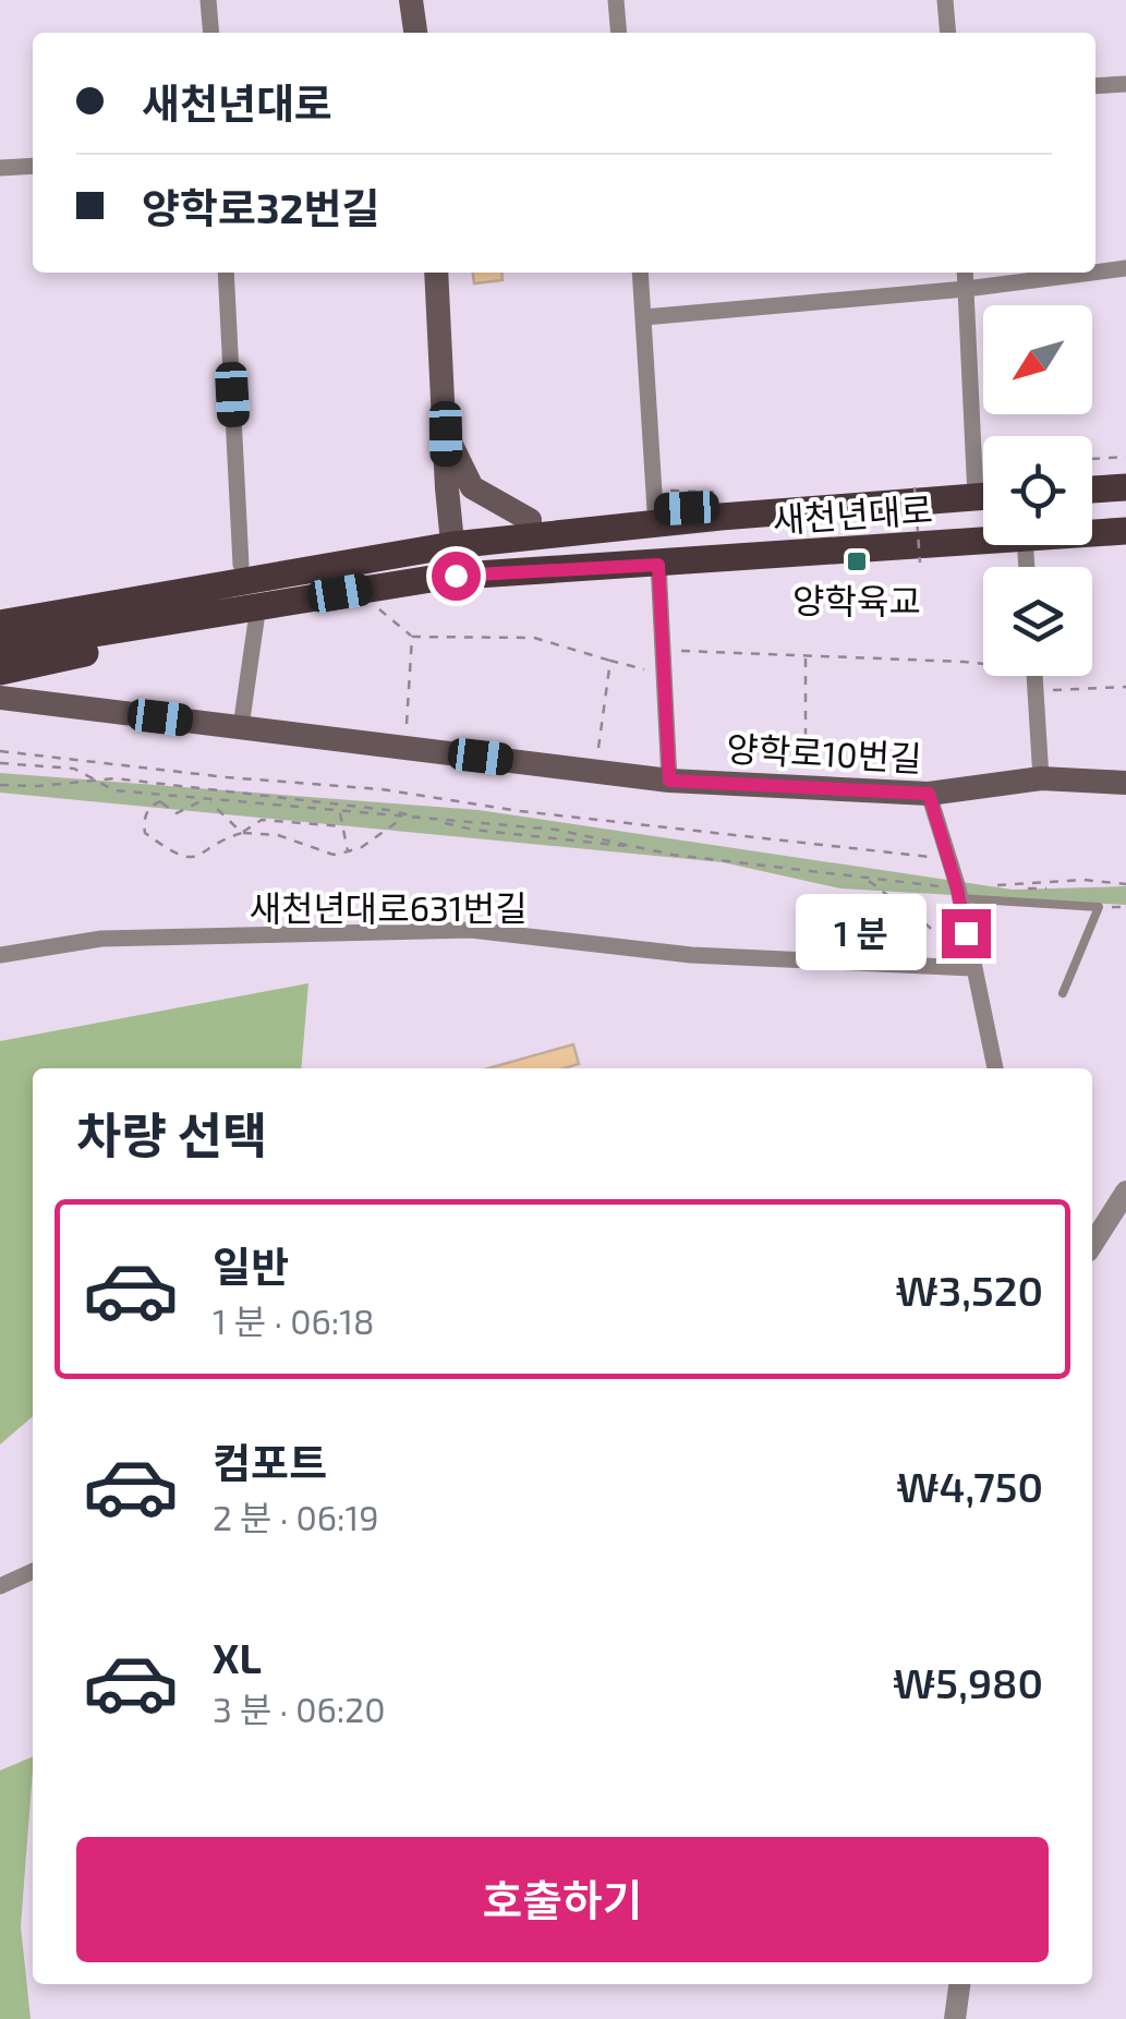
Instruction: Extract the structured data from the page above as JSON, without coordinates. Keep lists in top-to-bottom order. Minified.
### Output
{"streets":{"main road":["새천년대로","양학로10번길"],"street":["새천년대로631번길"]},"places":{"transit":["양학육교"]},"north":"bottom left","page":{"banner":["새천년대로","양학로32번길"],"bubble":"1 분","heading":"차량 선택","list":[{"name":"일반","note":"1 분 · 06:18","value":"₩3,520"},{"name":"컴포트","note":"2 분 · 06:19","value":"₩4,750"},{"name":"XL","note":"3 분 · 06:20","value":"₩5,980"}],"buttons":"호출하기"}}
